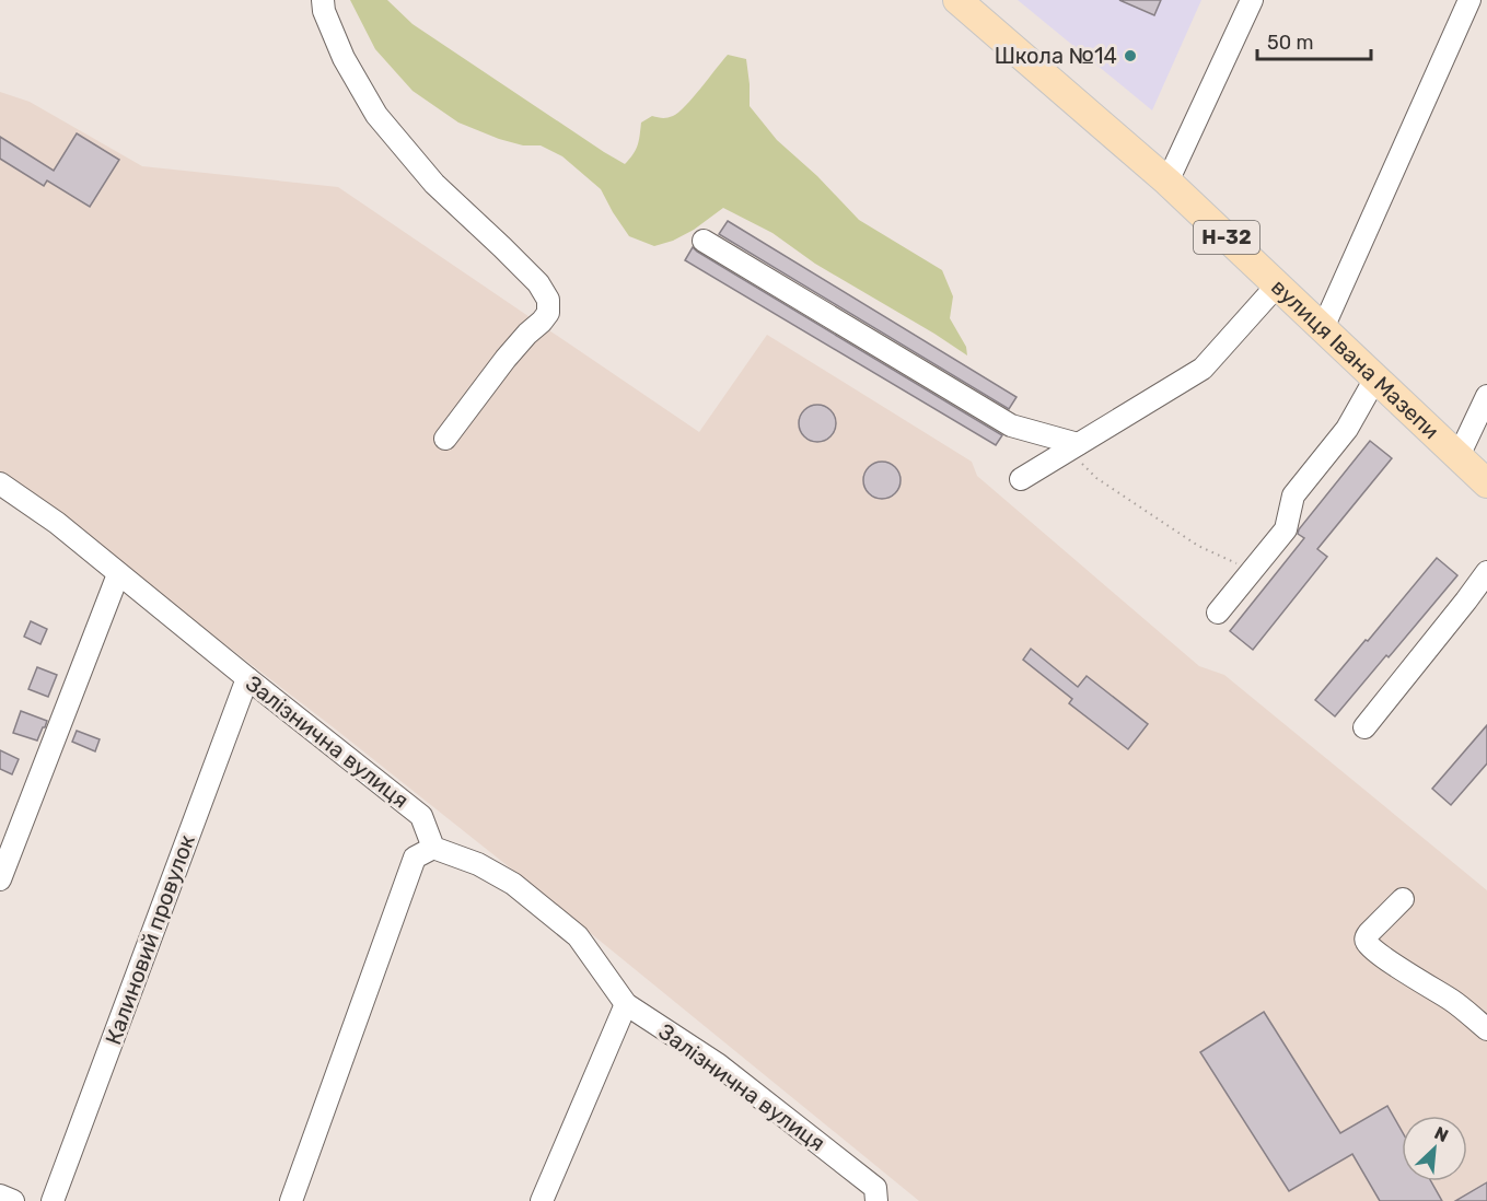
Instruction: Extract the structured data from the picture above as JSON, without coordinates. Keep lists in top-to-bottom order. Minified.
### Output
{"streets":{"main road":["Н-32","вулиця Івана Мазепи"],"street":["Залізнична вулиця","Калиновий провулок"]},"crossings":[["Залізнична вулиця","Калиновий провулок"]],"places":["Школа №14"],"scale_bar":"50 m","north":"top right"}
